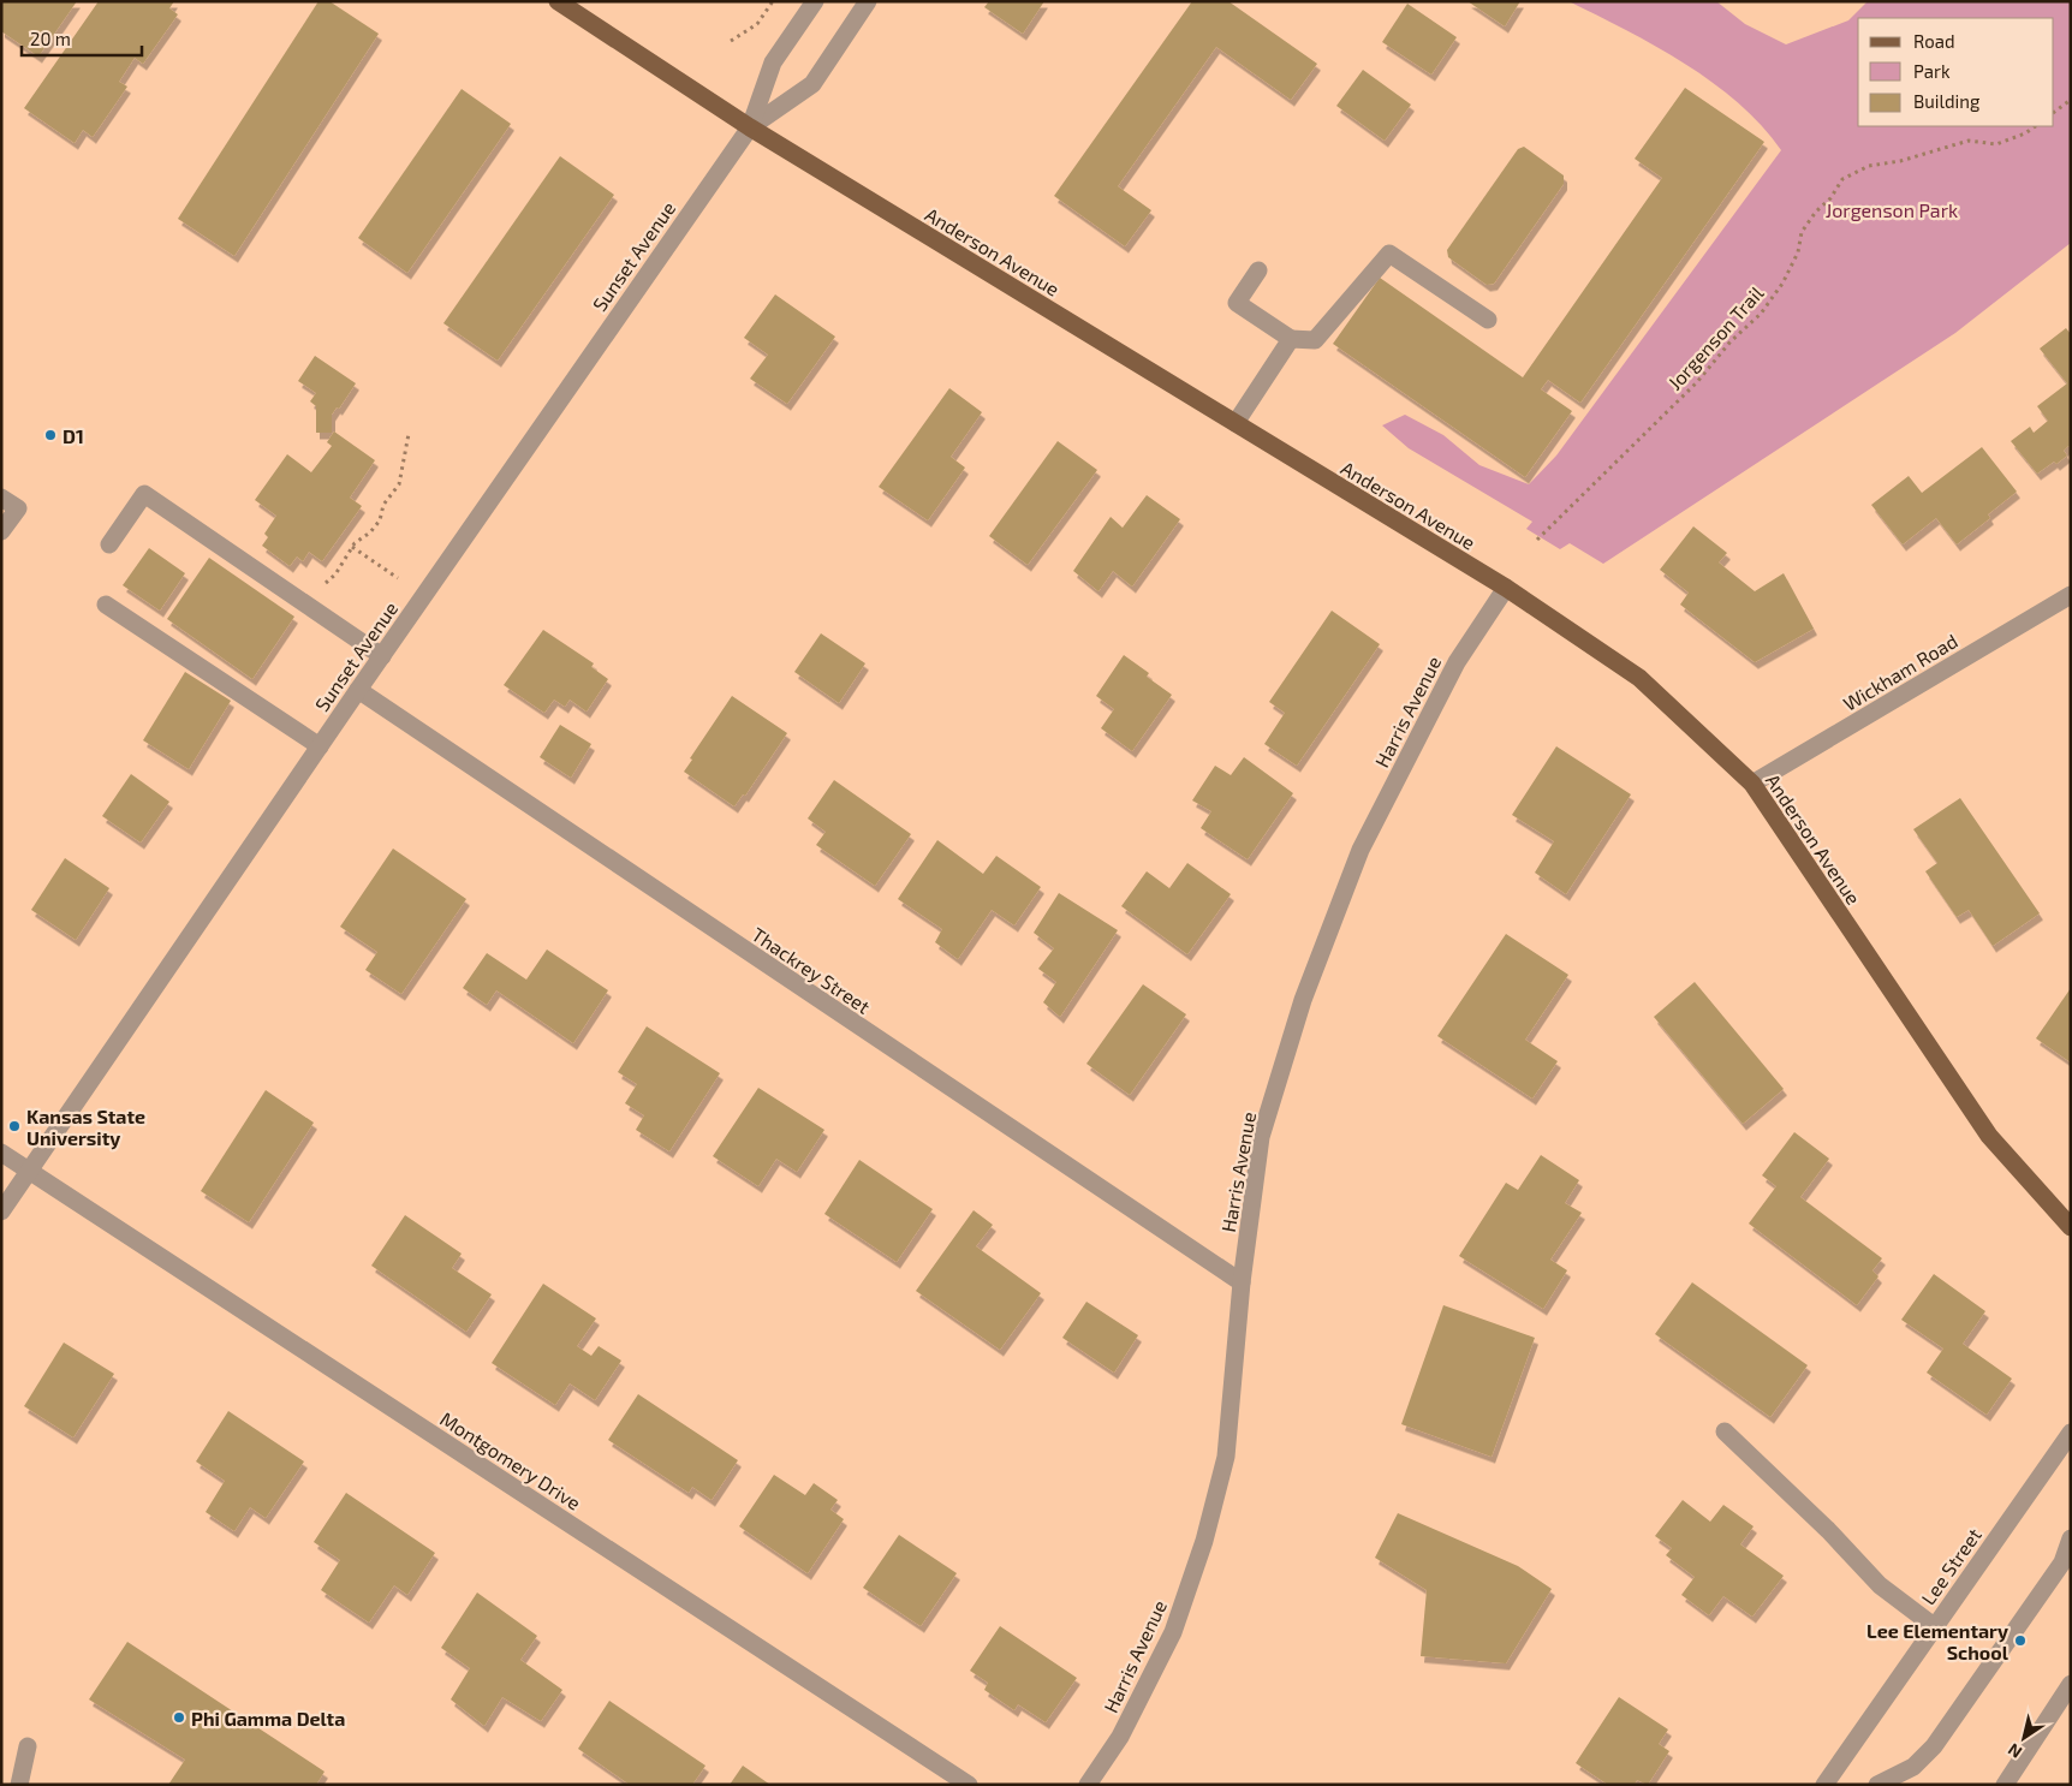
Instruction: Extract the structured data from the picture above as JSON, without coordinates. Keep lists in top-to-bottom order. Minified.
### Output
{"streets":{"main road":["Anderson Avenue"],"street":["Sunset Avenue","Wickham Road","Harris Avenue","Thackrey Street","Montgomery Drive","Lee Street"],"path":["Jorgenson Trail"]},"crossings":[["Anderson Avenue","Sunset Avenue"],["Anderson Avenue","Wickham Road"],["Anderson Avenue","Harris Avenue"],["Sunset Avenue","Thackrey Street"],["Sunset Avenue","Montgomery Drive"],["Harris Avenue","Thackrey Street"]],"parks":["Jorgenson Park"],"places":["D1","Kansas State University","Lee Elementary School","Phi Gamma Delta"],"legend":["Road","Park","Building"],"scale_bar":"20 m","north":"bottom left"}
